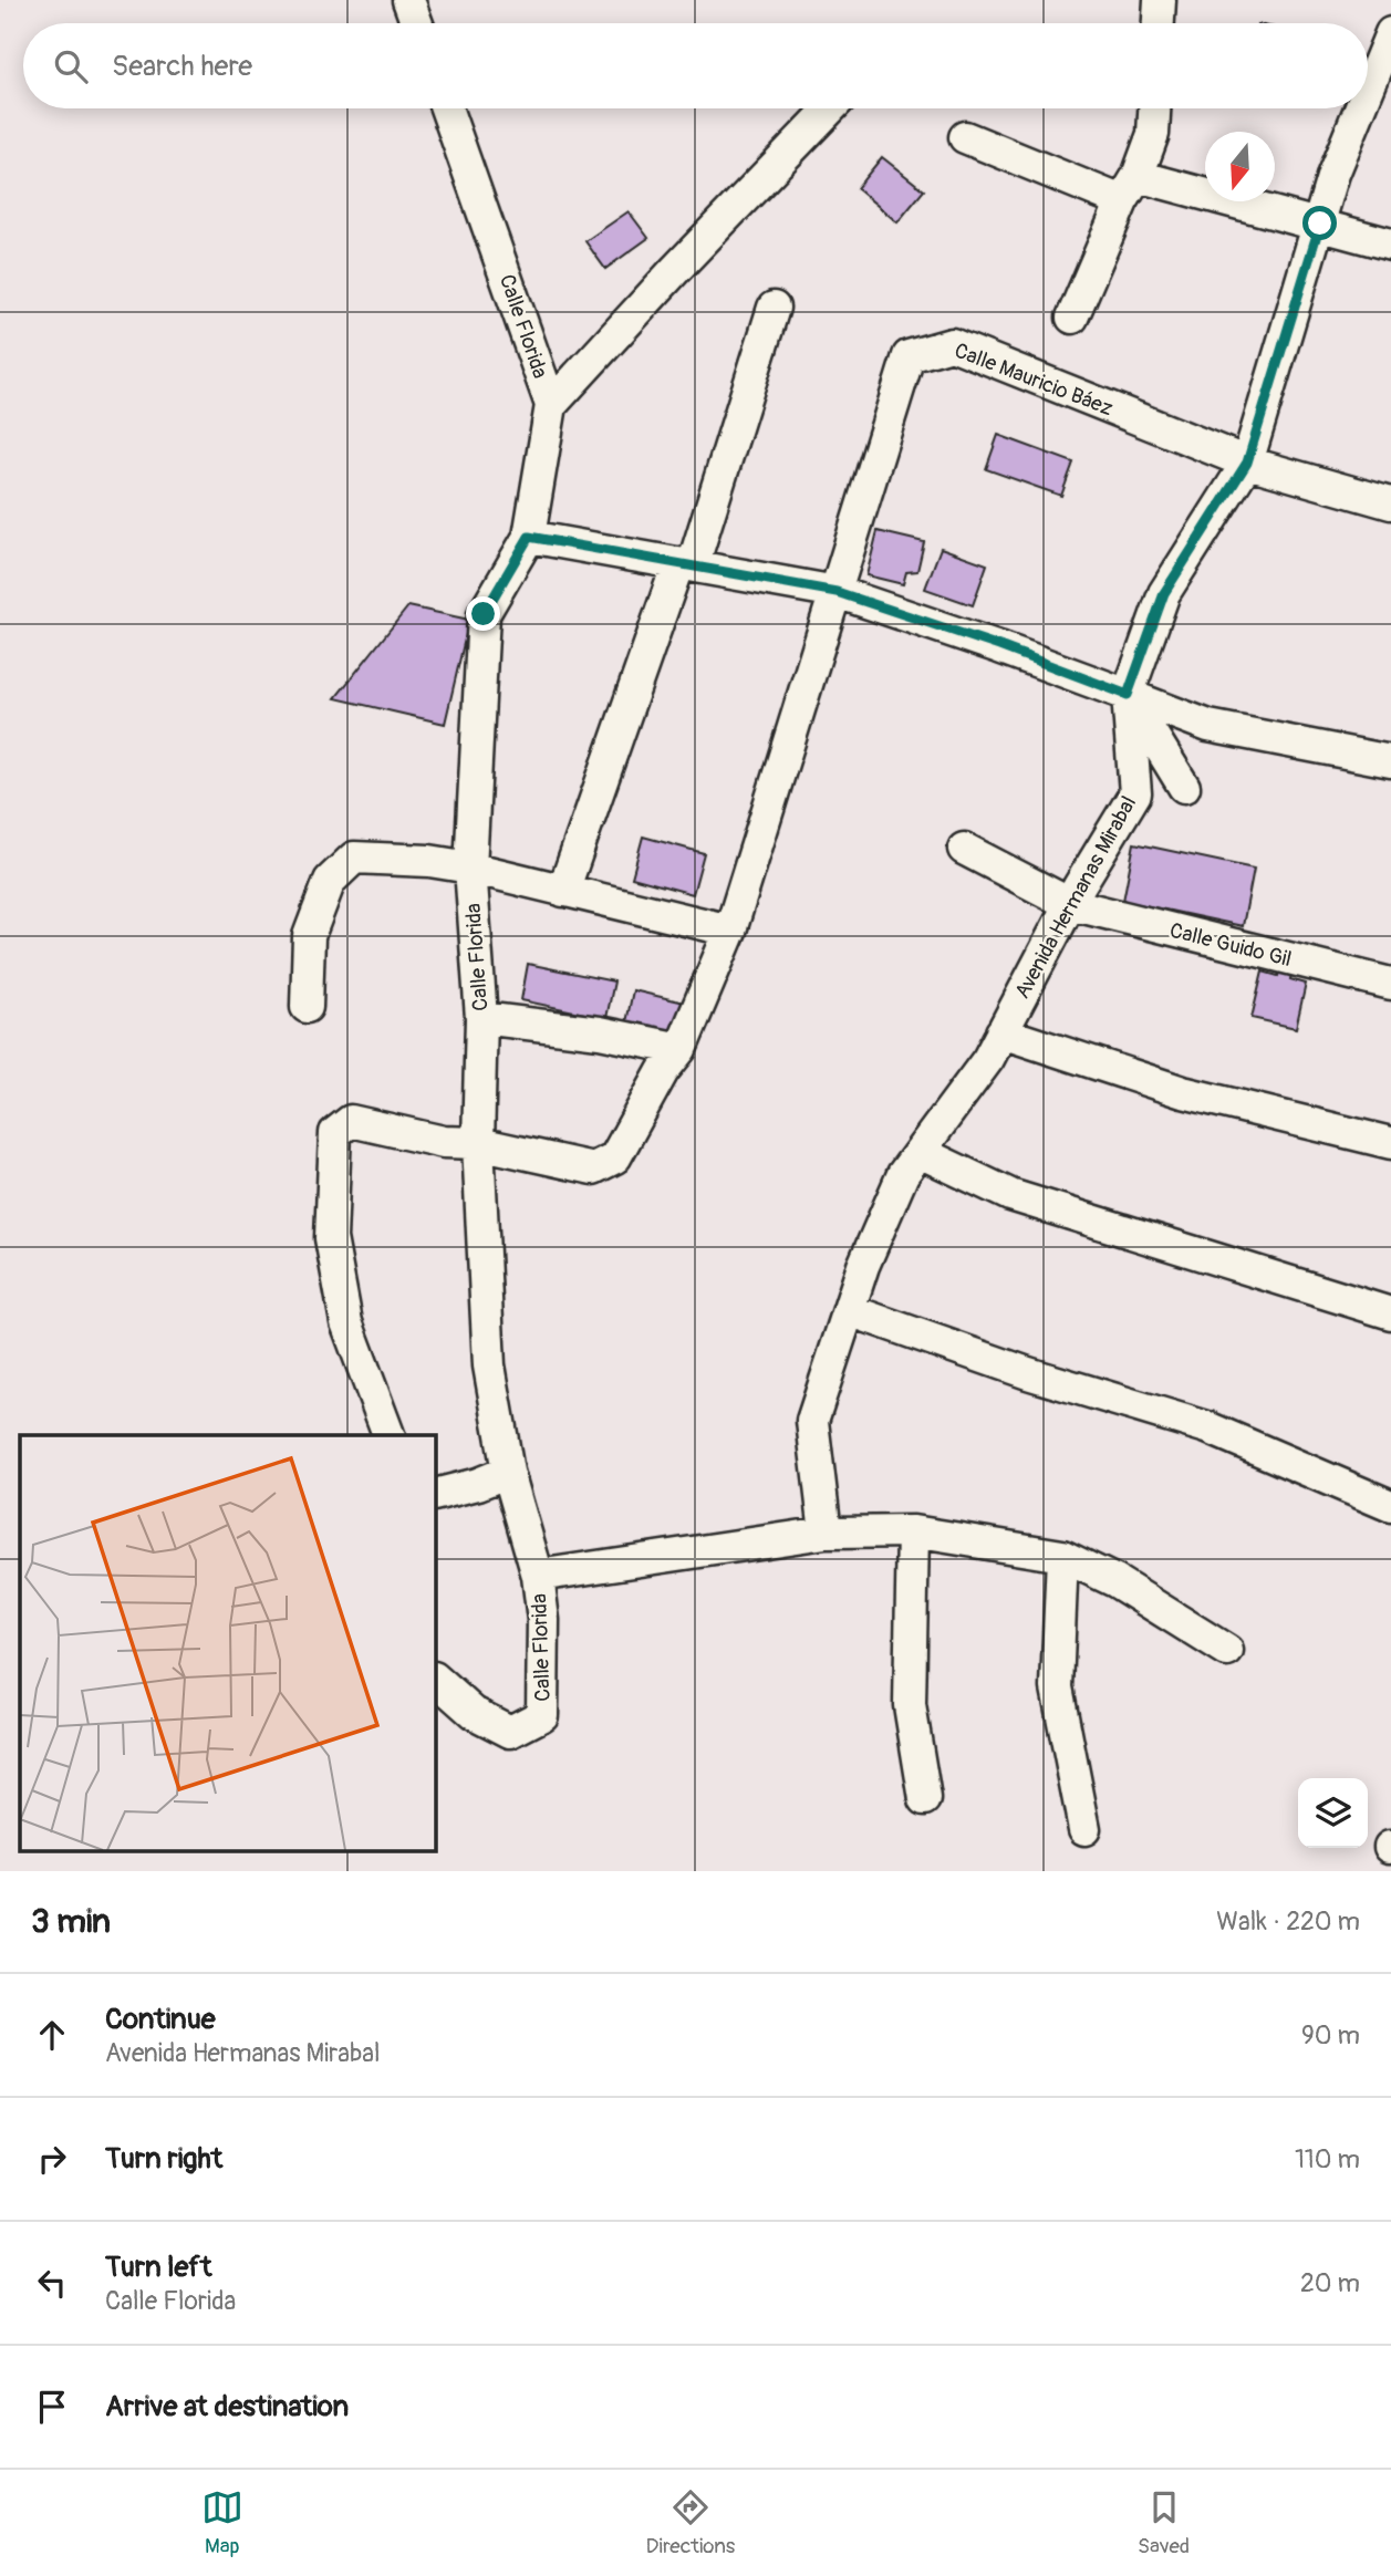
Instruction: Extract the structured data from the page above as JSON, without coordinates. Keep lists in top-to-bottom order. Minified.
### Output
{"streets":{"street":["Calle Florida","Calle Mauricio Báez","Avenida Hermanas Mirabal","Calle Guido Gil"]},"crossings":[["Calle Mauricio Báez","Avenida Hermanas Mirabal"],["Avenida Hermanas Mirabal","Calle Guido Gil"]],"north":"bottom","page":{"search":"Search here","heading":["3 min","Walk · 220 m"],"list":[["Continue","Avenida Hermanas Mirabal","90 m"],["Turn right","110 m"],["Turn left","Calle Florida","20 m"],"Arrive at destination"],"nav":["Map","Directions","Saved"]}}
